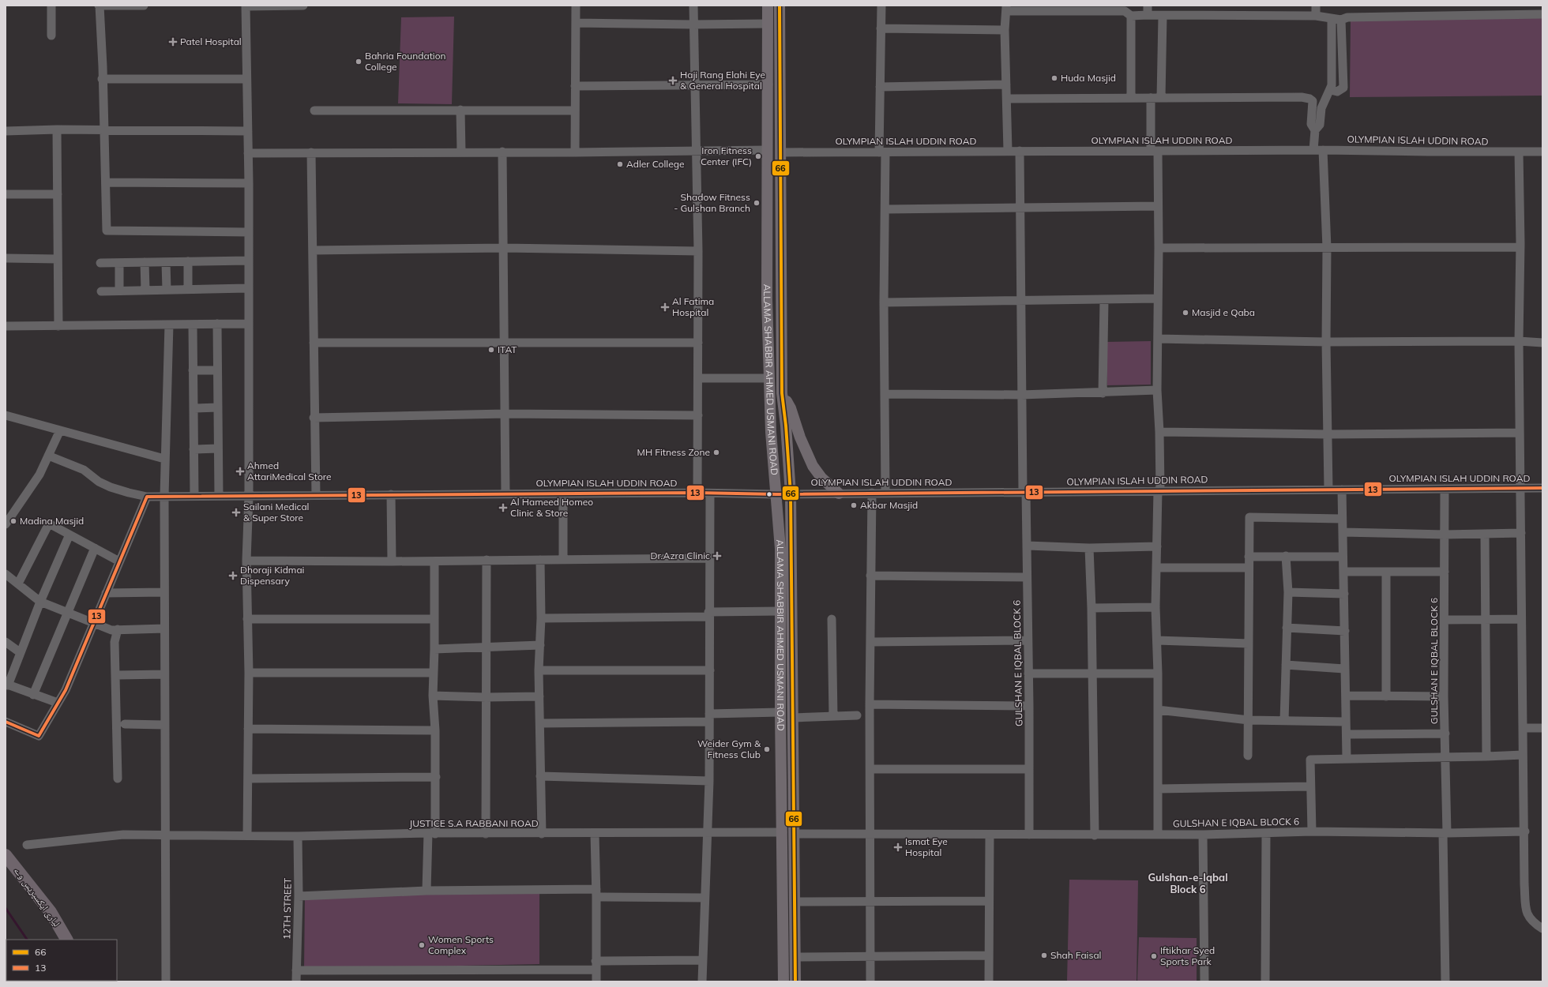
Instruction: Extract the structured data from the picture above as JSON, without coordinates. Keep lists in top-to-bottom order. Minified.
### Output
{"streets":{"highway":["لیاری ایکسپریس وے"],"main road":["ALLAMA SHABBIR AHMED USMANI ROAD"],"street":["OLYMPIAN ISLAH UDDIN ROAD","GULSHAN E IQBAL BLOCK 6","JUSTICE S.A RABBANI ROAD","12TH STREET"]},"crossings":[["OLYMPIAN ISLAH UDDIN ROAD","ALLAMA SHABBIR AHMED USMANI ROAD"],["OLYMPIAN ISLAH UDDIN ROAD","GULSHAN E IQBAL BLOCK 6"],["ALLAMA SHABBIR AHMED USMANI ROAD","GULSHAN E IQBAL BLOCK 6"],["ALLAMA SHABBIR AHMED USMANI ROAD","JUSTICE S.A RABBANI ROAD"],["JUSTICE S.A RABBANI ROAD","12TH STREET"]],"districts":["Gulshan-e-Iqbal Block 6"],"places":{"health":["Patel Hospital","Haji Rang Elahi Eye & General Hospital","Al Fatima Hospital","Ahmed AttariMedical Store","Al Hameed Homeo Clinic & Store","Sailani Medical & Super Store","Dr.Azra Clinic","Dhoraji Kidmai Dispensary","Ismat Eye Hospital"],"other":["Bahria Foundation College","Huda Masjid","Iron Fitness Center (IFC)","Adler College","Shadow Fitness - Gulshan Branch","Masjid e Qaba","ITAT","MH Fitness Zone","Akbar Masjid","Madina Masjid","Weider Gym & Fitness Club","Women Sports Complex","Shah Faisal","Iftikhar Syed Sports Park"]},"lines":["transit line 66","transit line 13"],"legend":["66","13"]}
